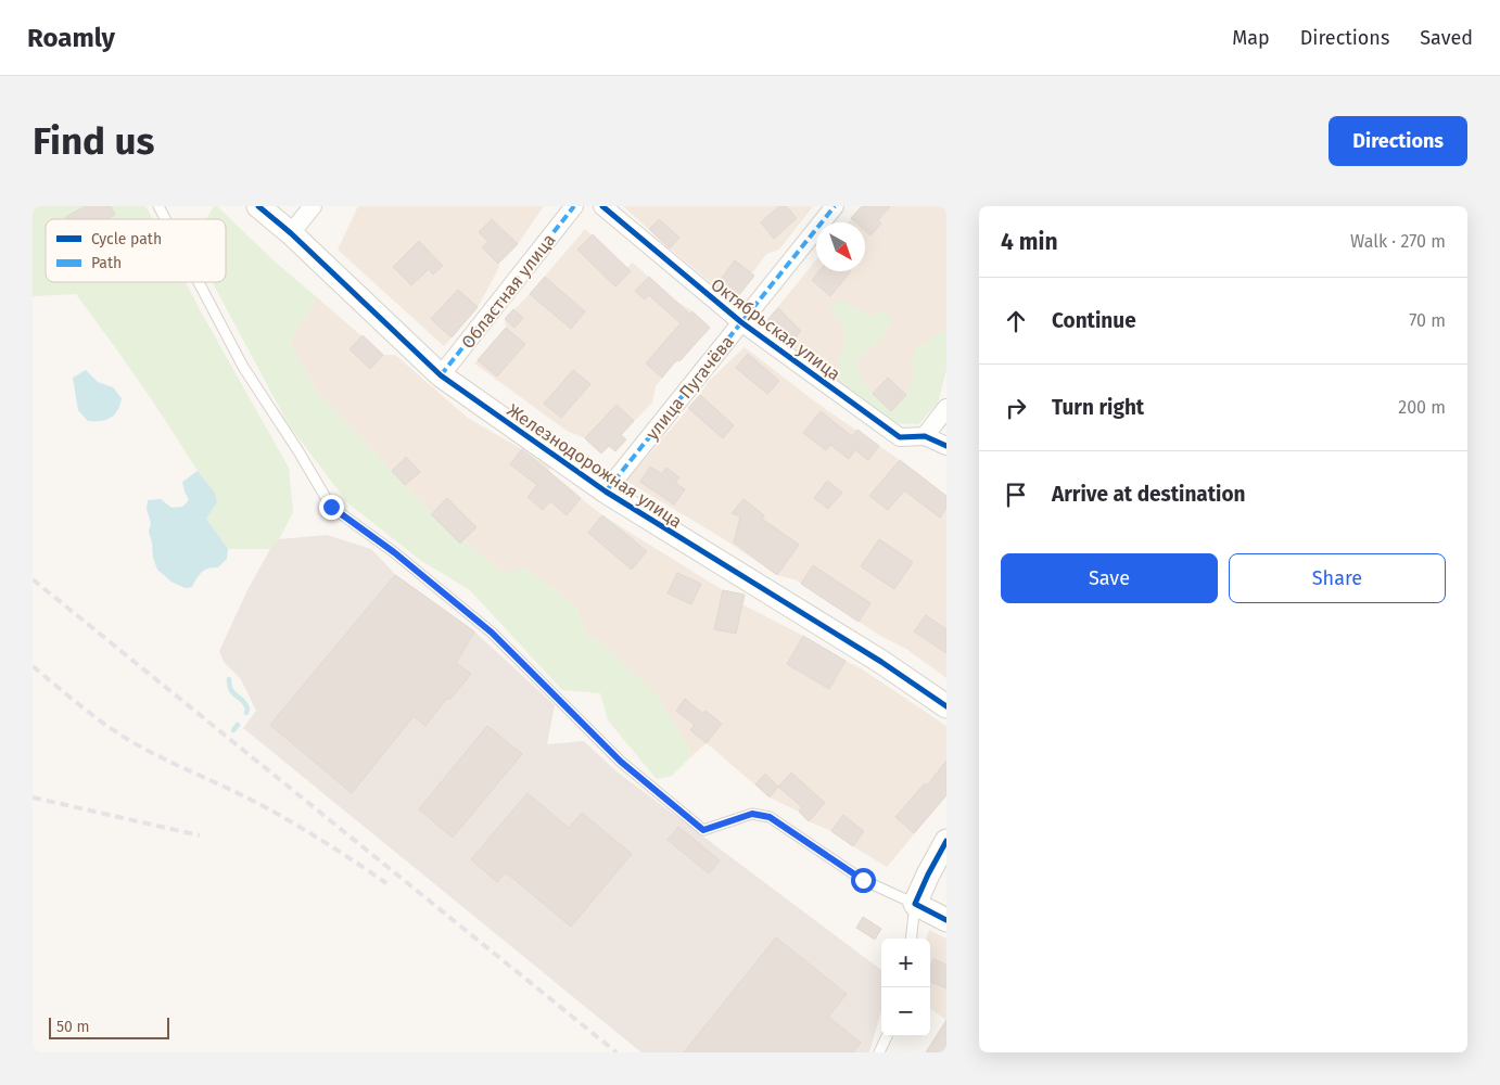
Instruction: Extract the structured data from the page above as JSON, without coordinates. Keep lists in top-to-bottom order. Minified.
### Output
{"streets":{"street":["Областная улица","Октябрьская улица","улица Пугачёва","Железнодорожная улица"]},"crossings":[["Областная улица","Железнодорожная улица"],["Октябрьская улица","улица Пугачёва"],["улица Пугачёва","Железнодорожная улица"]],"legend":["Cycle path","Path"],"scale_bar":"50 m","north":"bottom right","page":{"header":"Roamly","nav":["Map","Directions","Saved"],"buttons":["Directions",["Save","Share"]],"title":"Find us","heading":["4 min","Walk · 270 m"],"list":[["Continue","70 m"],["Turn right","200 m"],"Arrive at destination"],"map_buttons":["+","−"],"scale":"50 m"}}
